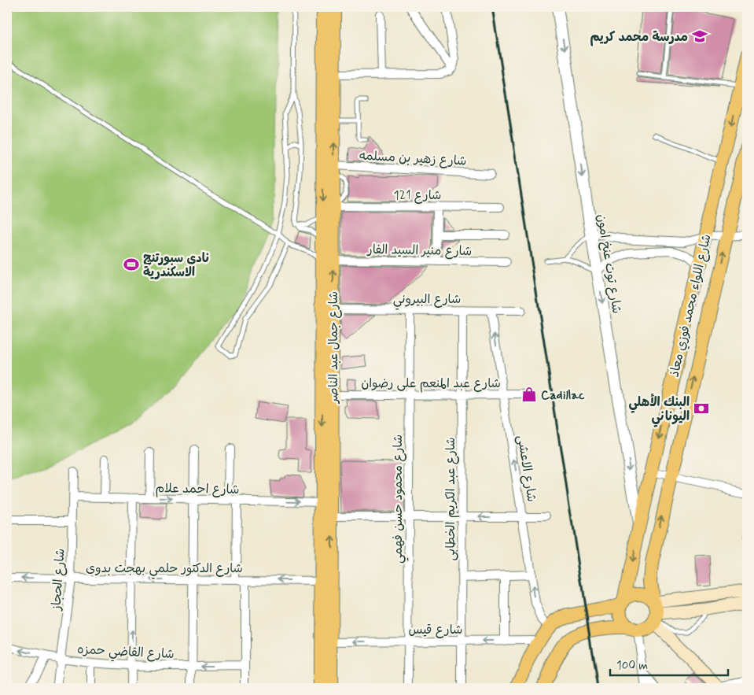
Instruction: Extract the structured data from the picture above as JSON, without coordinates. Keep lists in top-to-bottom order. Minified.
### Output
{"streets":{"main road":["شارع اللواء محمد فوزي معاذ","شارع جمال عبد الناصر"],"street":["شارع زهير بن مسلمه","شارع 121","شارع منير السيد الفار","شارع توت عنخ امون","شارع البيروني","شارع عبد المنعم على رضوان","شارع الاعشى","شارع احمد علام","شارع محمود حسن فهمي","شارع عبد الكريم الخطابى","شارع الدكتور حلمي بهجت بدوى","شارع الحجاز","شارع قيس","شارع القاضي حمزه"]},"crossings":[["شارع زهير بن مسلمه","شارع جمال عبد الناصر"],["شارع 121","شارع جمال عبد الناصر"],["شارع منير السيد الفار","شارع جمال عبد الناصر"],["شارع توت عنخ امون","شارع اللواء محمد فوزي معاذ"],["شارع البيروني","شارع جمال عبد الناصر"],["شارع البيروني","شارع الاعشى"],["شارع البيروني","شارع محمود حسن فهمي"],["شارع البيروني","شارع عبد الكريم الخطابى"],["شارع جمال عبد الناصر","شارع عبد المنعم على رضوان"],["شارع جمال عبد الناصر","شارع احمد علام"],["شارع جمال عبد الناصر","شارع الدكتور حلمي بهجت بدوى"],["شارع جمال عبد الناصر","شارع قيس"],["شارع عبد المنعم على رضوان","شارع الاعشى"],["شارع عبد المنعم على رضوان","شارع محمود حسن فهمي"],["شارع عبد المنعم على رضوان","شارع عبد الكريم الخطابى"],["شارع احمد علام","شارع الحجاز"],["شارع محمود حسن فهمي","شارع قيس"],["شارع عبد الكريم الخطابى","شارع قيس"],["شارع الدكتور حلمي بهجت بدوى","شارع الحجاز"],["شارع الحجاز","شارع القاضي حمزه"]],"one_way":["شارع توت عنخ امون","شارع الاعشى","شارع احمد علام","شارع القاضي حمزه"],"places":{"school or university":["مدرسة محمد كريم"],"sports":["نادي سبورتنج الاسكندرية"],"shop":["Cadillac"],"bank":["البنك الأهلي اليوناني"]},"scale_bar":"100 m"}
